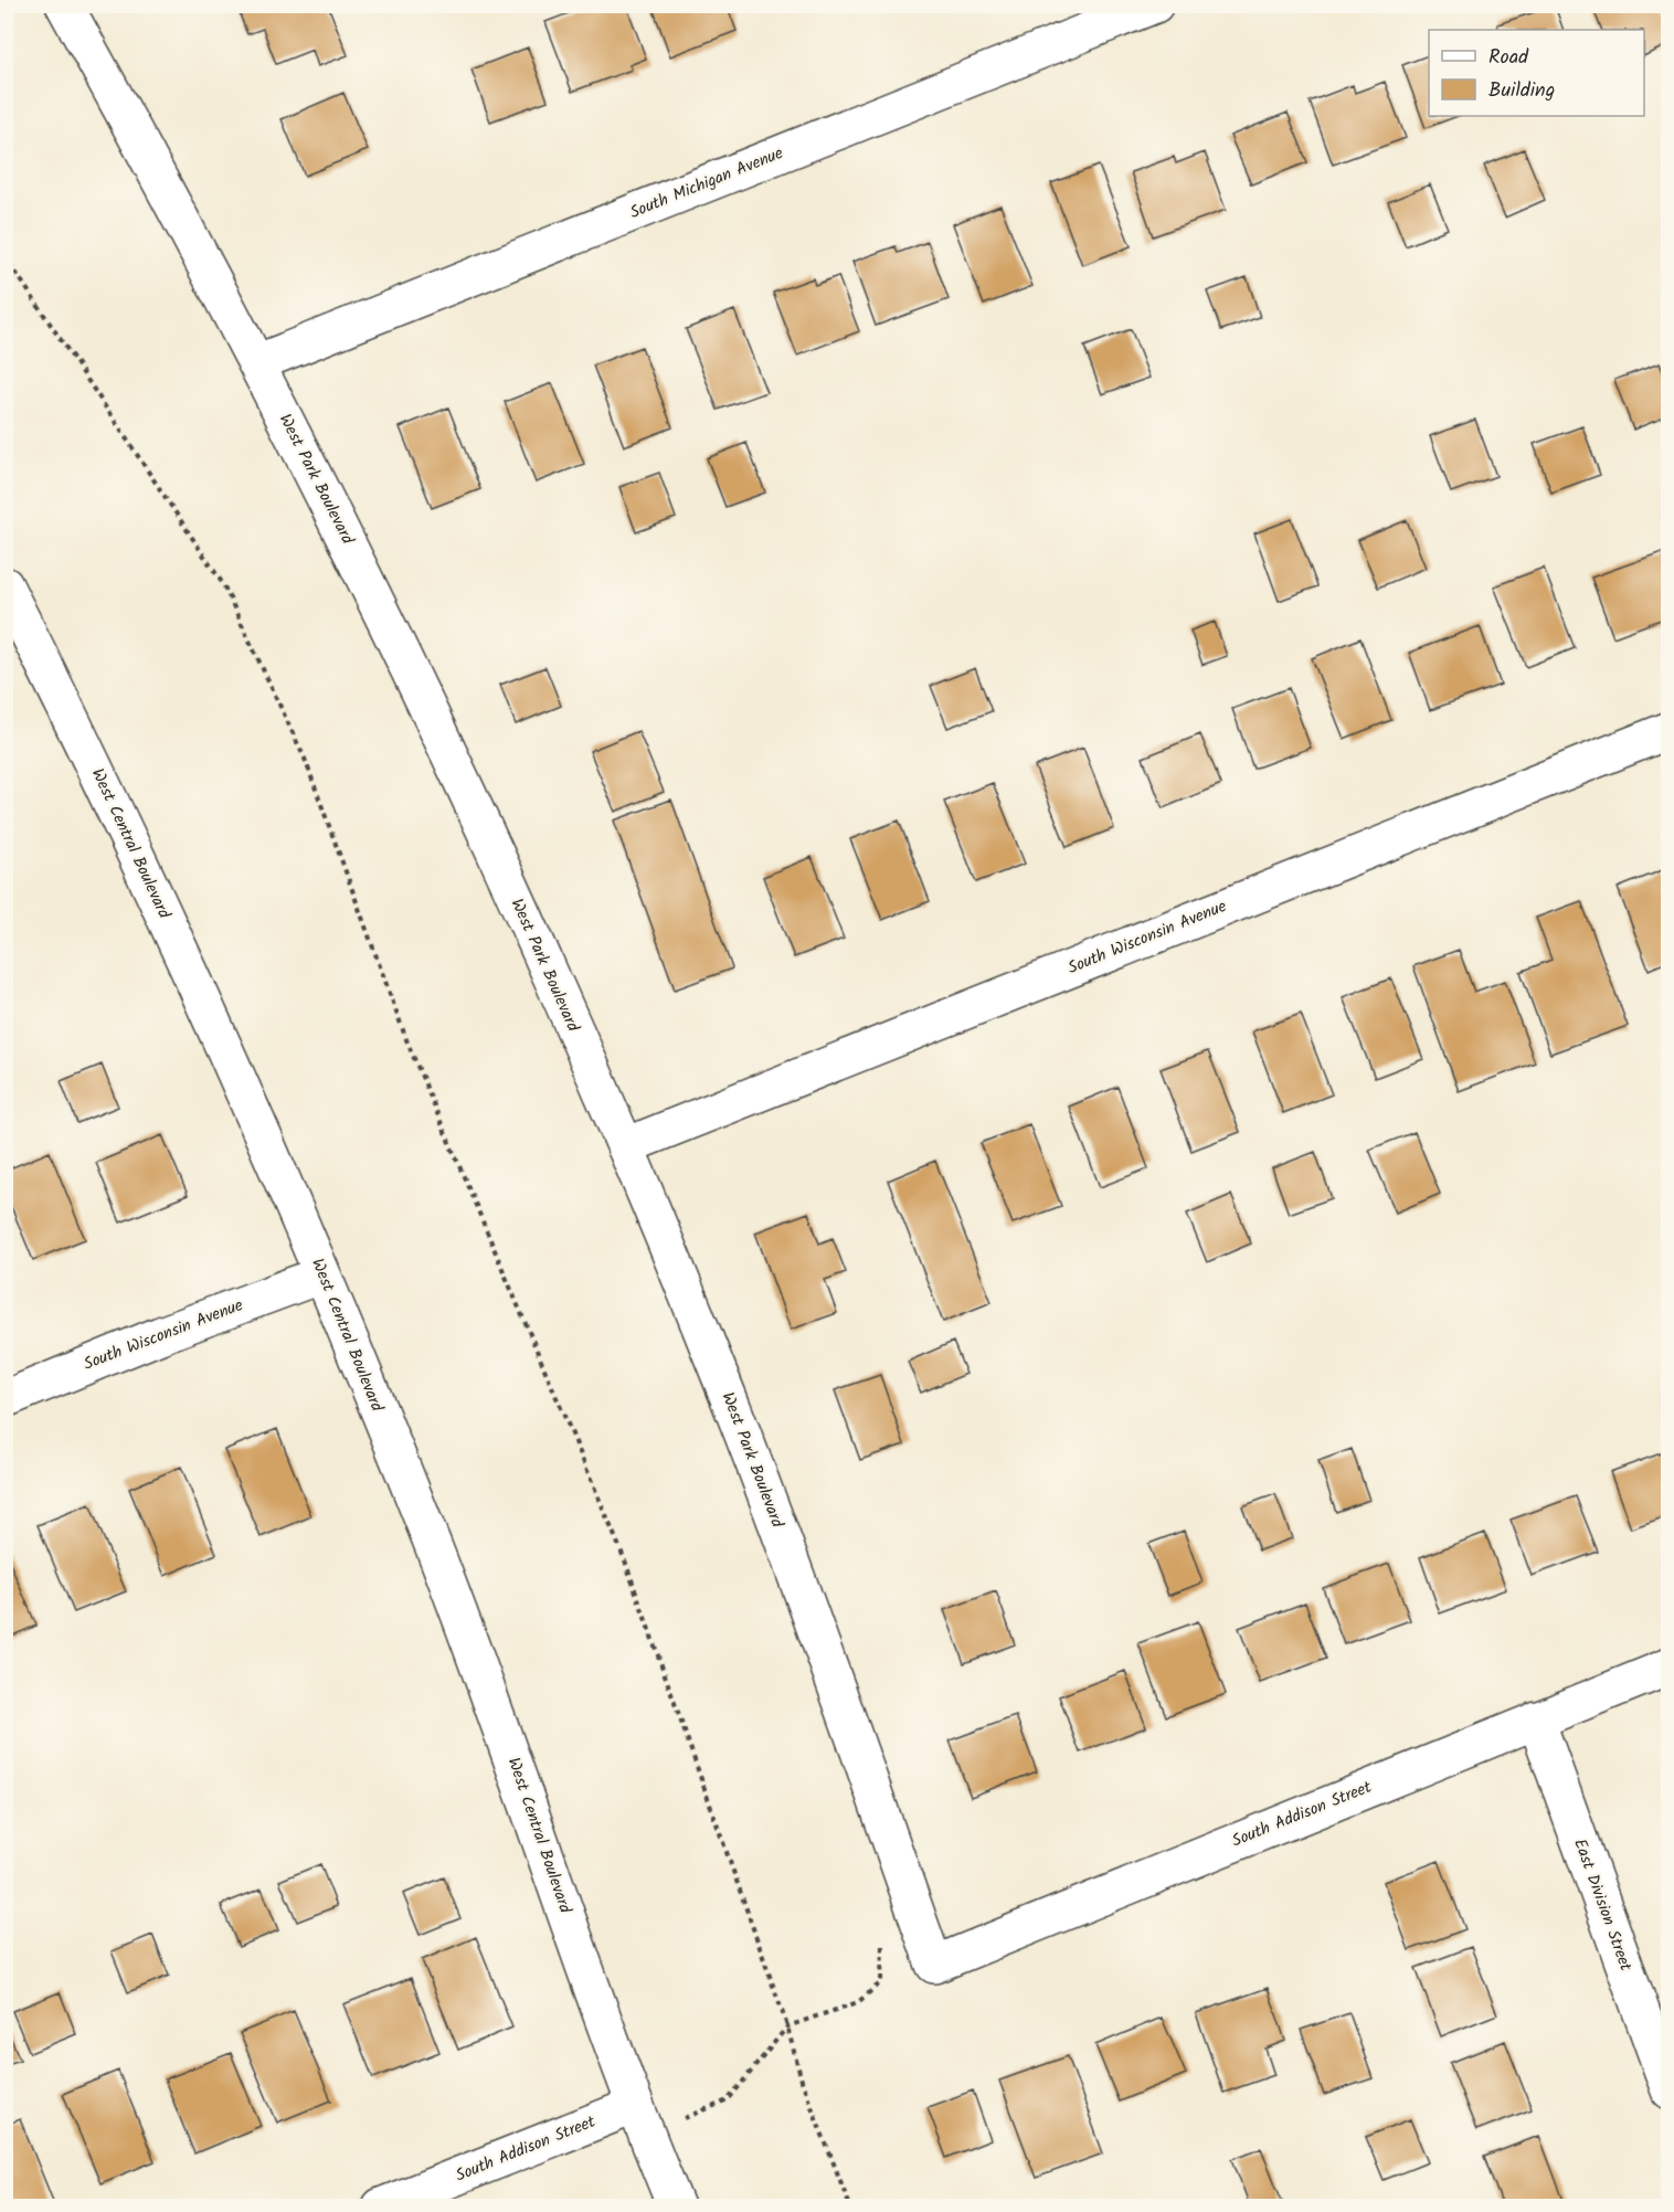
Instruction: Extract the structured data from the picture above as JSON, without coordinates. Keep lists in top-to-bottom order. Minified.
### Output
{"streets":{"street":["South Michigan Avenue","West Park Boulevard","West Central Boulevard","South Wisconsin Avenue","South Addison Street","East Division Street"]},"crossings":[["South Michigan Avenue","West Park Boulevard"],["West Park Boulevard","South Wisconsin Avenue"],["West Park Boulevard","South Addison Street"],["West Central Boulevard","South Wisconsin Avenue"],["West Central Boulevard","South Addison Street"],["South Addison Street","East Division Street"]],"legend":["Road","Building"]}
